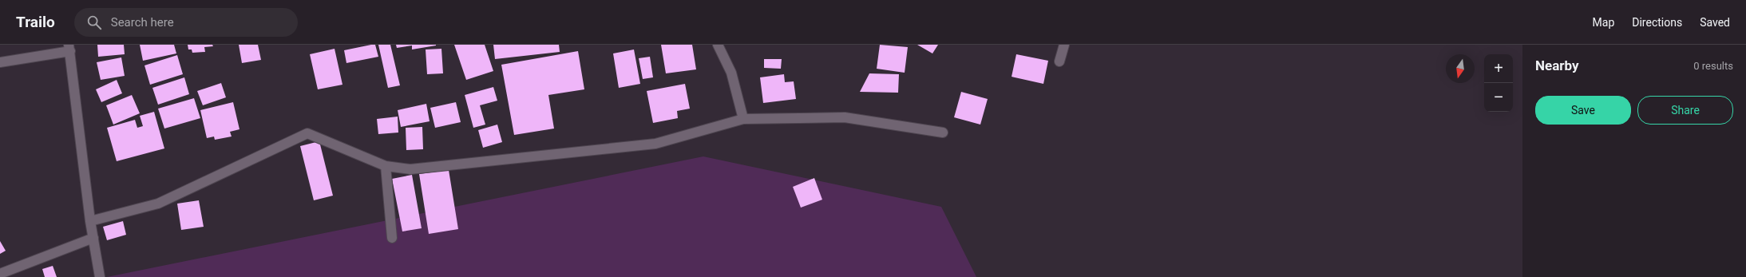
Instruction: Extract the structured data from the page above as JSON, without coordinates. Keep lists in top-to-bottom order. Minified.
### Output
{"north":"bottom","page":{"header":"Trailo","search":"Search here","nav":["Map","Directions","Saved"],"heading":["Nearby","0 results"],"map_buttons":["+","−"],"buttons":["Save","Share"]}}
